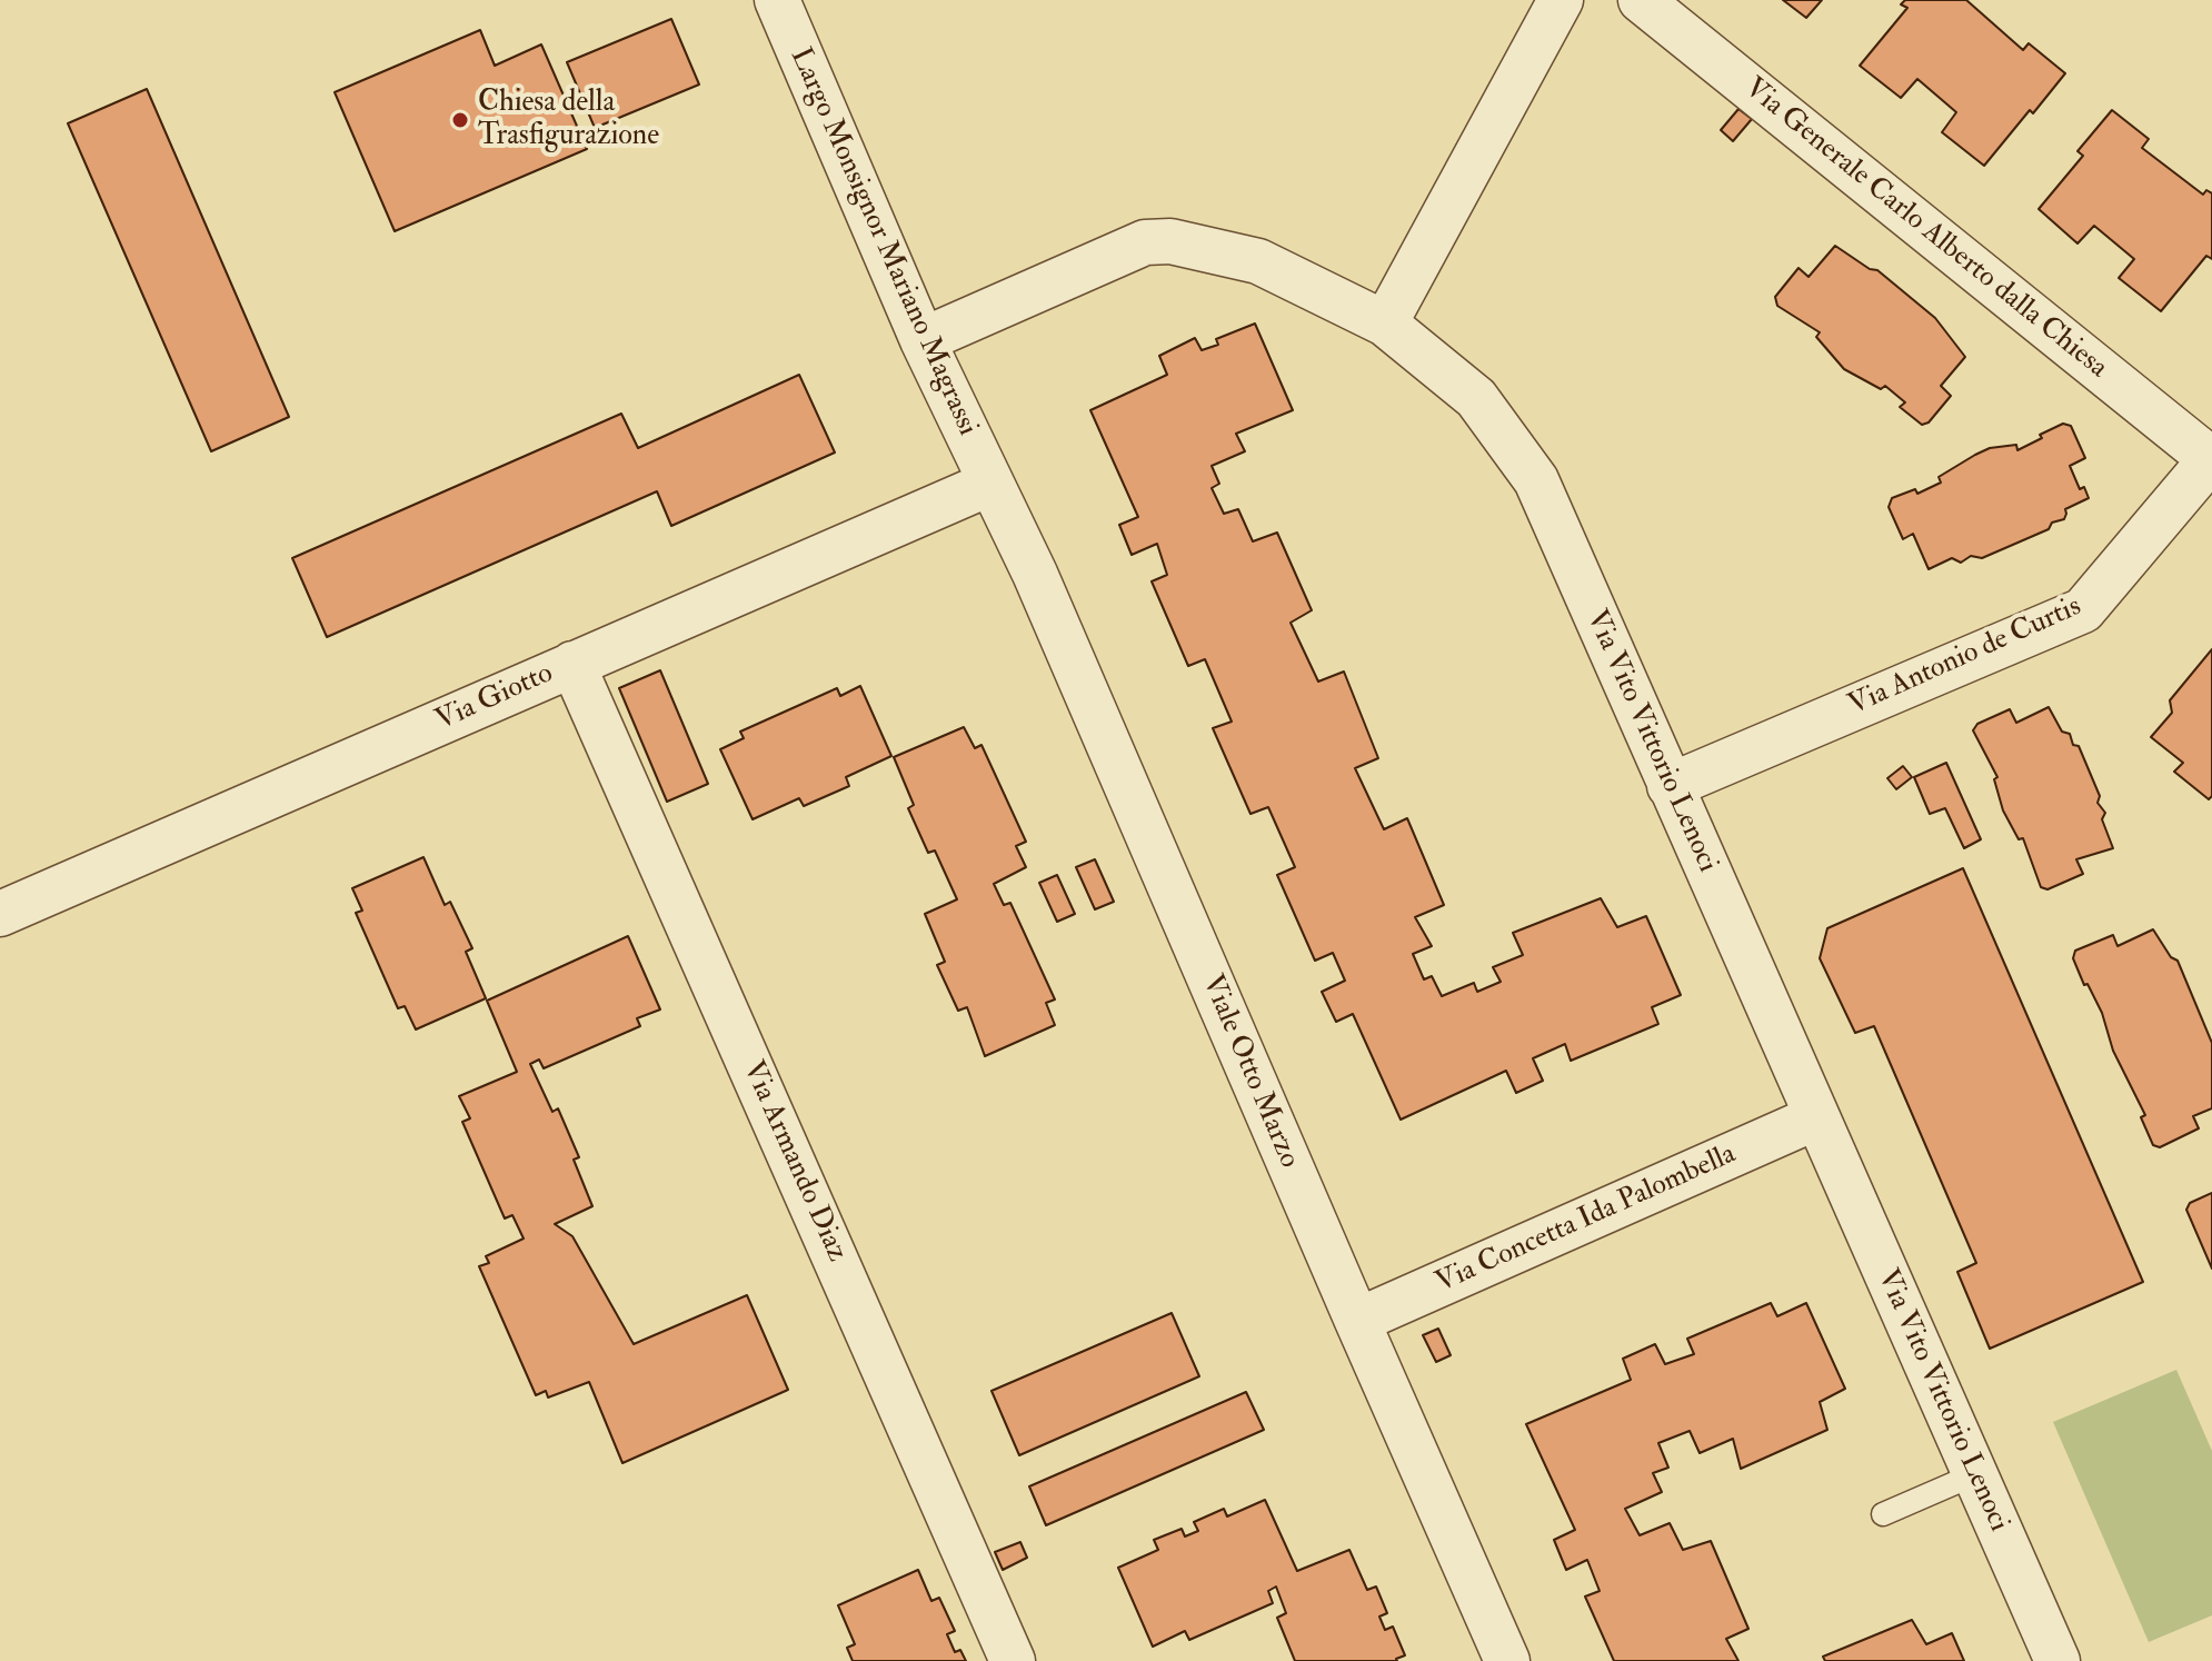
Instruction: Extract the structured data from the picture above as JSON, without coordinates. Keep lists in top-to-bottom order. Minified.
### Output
{"streets":{"street":["Via Generale Carlo Alberto dalla Chiesa","Largo Monsignor Mariano Magrassi","Via Antonio de Curtis","Via Giotto","Via Vito Vittorio Lenoci","Viale Otto Marzo","Via Armando Diaz","Via Concetta Ida Palombella"]},"crossings":[["Via Generale Carlo Alberto dalla Chiesa","Via Antonio de Curtis"],["Largo Monsignor Mariano Magrassi","Via Giotto"],["Largo Monsignor Mariano Magrassi","Via Vito Vittorio Lenoci"],["Largo Monsignor Mariano Magrassi","Viale Otto Marzo"],["Via Antonio de Curtis","Via Vito Vittorio Lenoci"],["Via Giotto","Viale Otto Marzo"],["Via Giotto","Via Armando Diaz"],["Via Vito Vittorio Lenoci","Via Concetta Ida Palombella"],["Viale Otto Marzo","Via Concetta Ida Palombella"]],"places":["Chiesa della Trasfigurazione"]}
